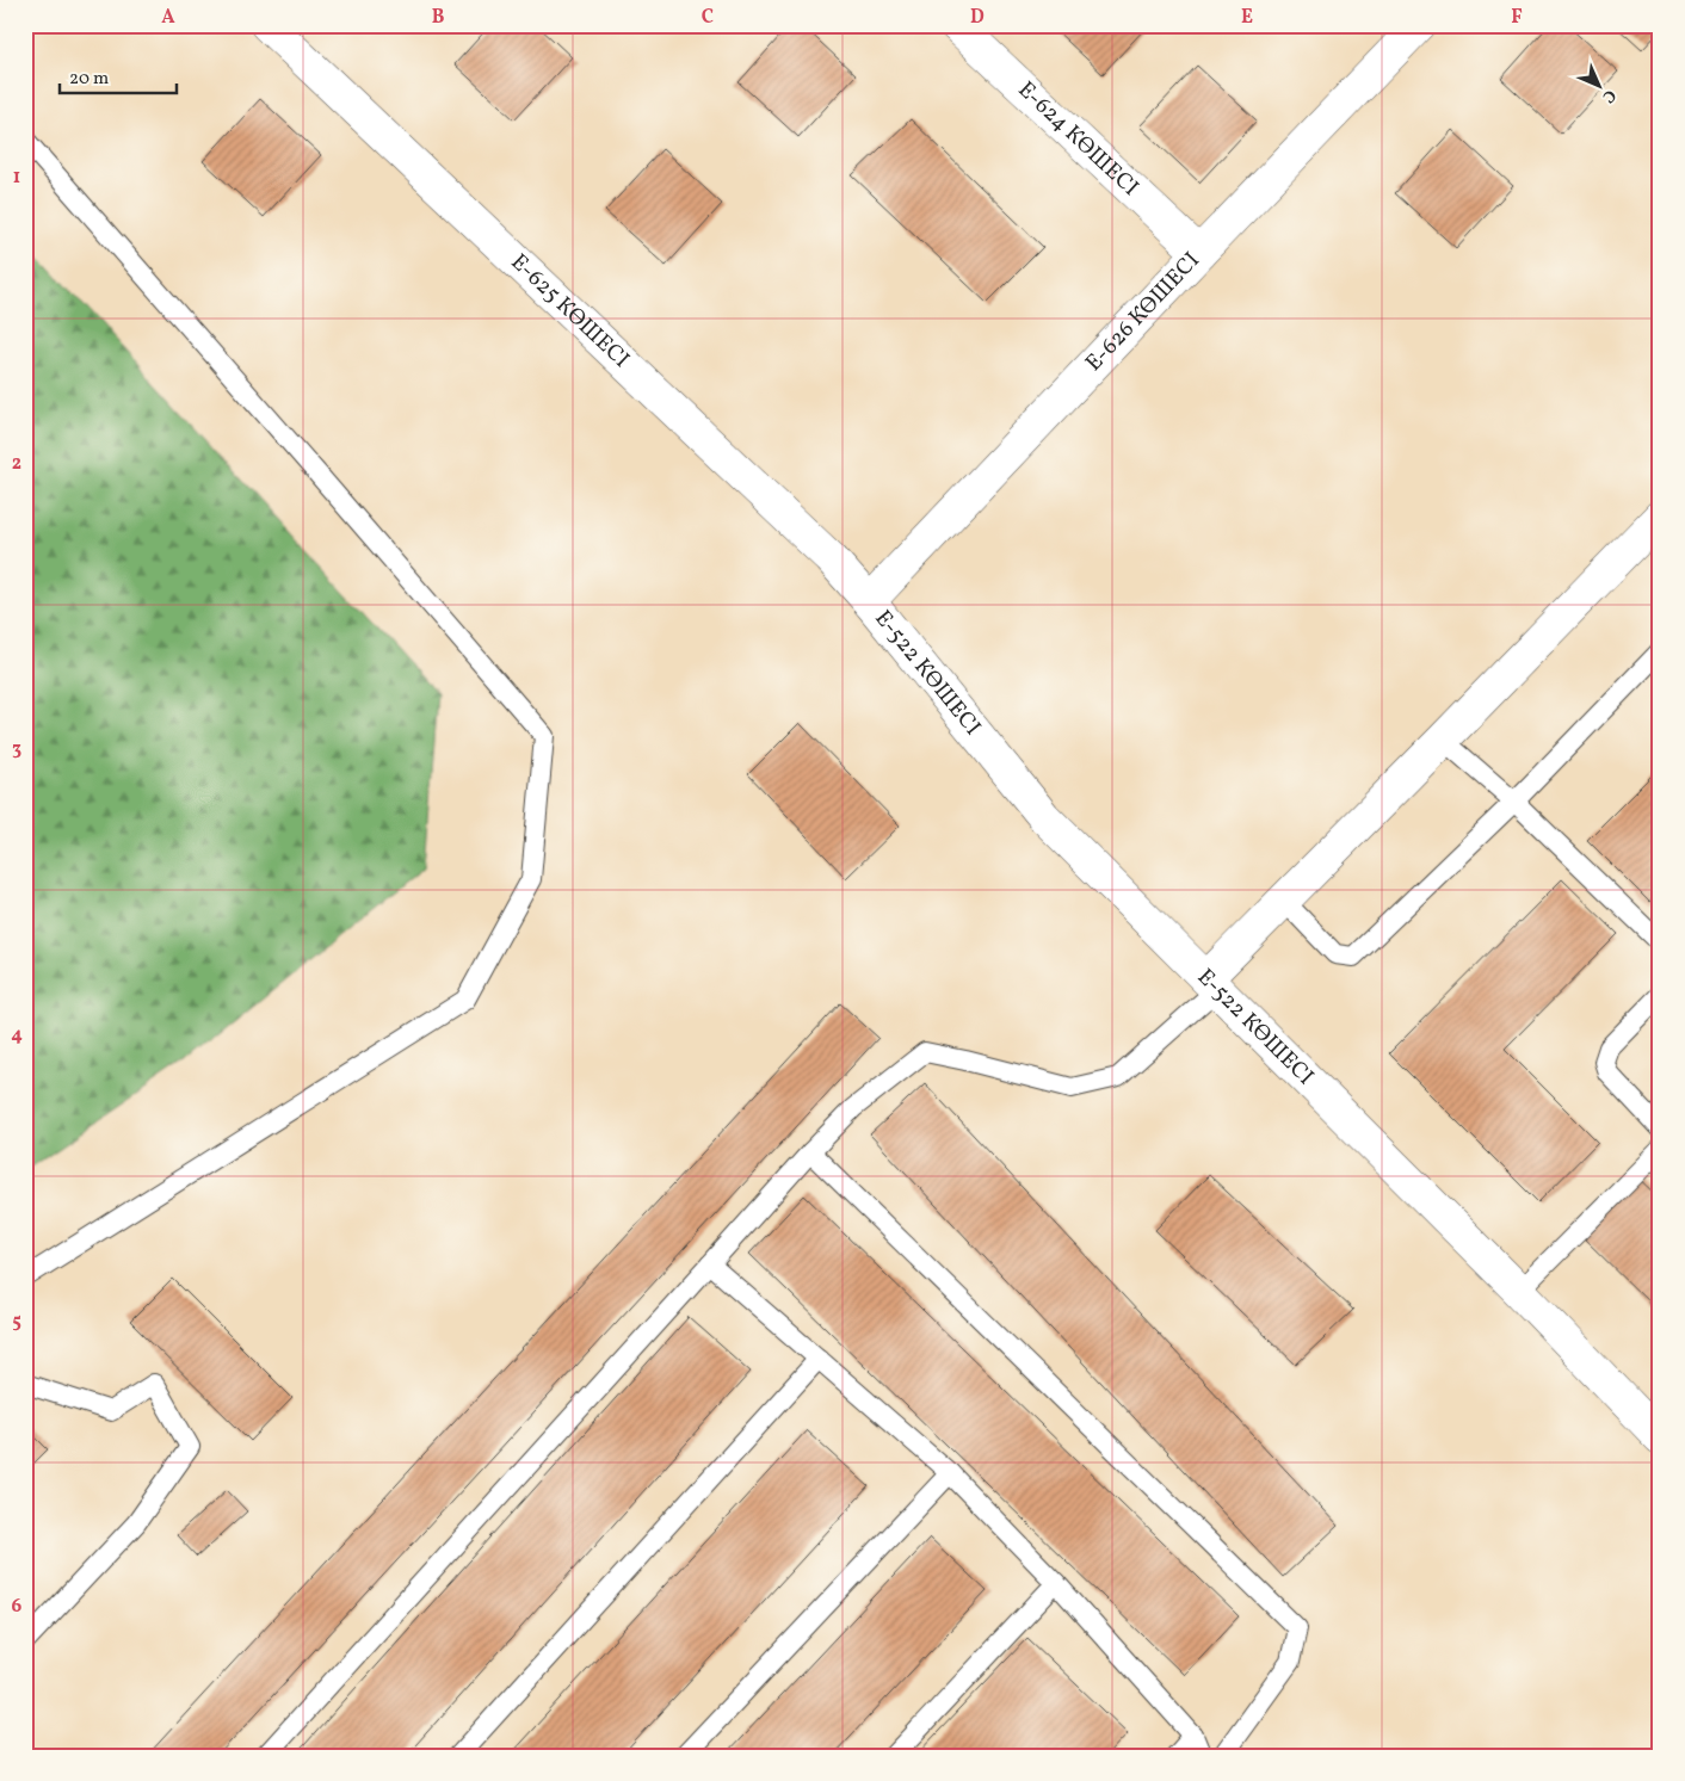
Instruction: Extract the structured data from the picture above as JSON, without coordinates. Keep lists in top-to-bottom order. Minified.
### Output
{"streets":{"street":["Е-624 КӨШЕСІ","Е-625 КӨШЕСІ","Е-626 КӨШЕСІ","Е-522 КӨШЕСІ"]},"crossings":[["Е-624 КӨШЕСІ","Е-626 КӨШЕСІ"],["Е-625 КӨШЕСІ","Е-626 КӨШЕСІ"],["Е-625 КӨШЕСІ","Е-522 КӨШЕСІ"],["Е-626 КӨШЕСІ","Е-522 КӨШЕСІ"]],"scale_bar":"20 m","north":"bottom right","grid":{"columns":["A","B","C","D","E","F"],"rows":["1","2","3","4","5","6"]}}
